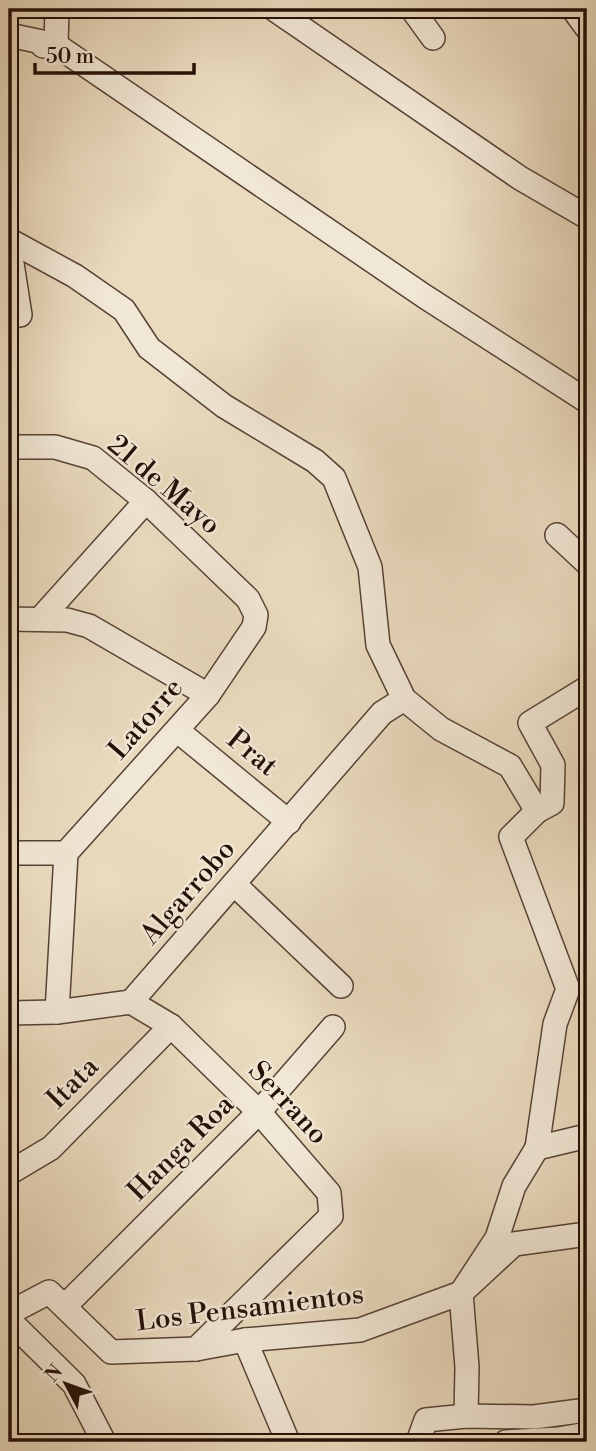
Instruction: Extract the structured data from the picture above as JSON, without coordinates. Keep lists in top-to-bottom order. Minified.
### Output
{"streets":{"street":["21 de Mayo","Latorre","Prat","Algarrobo","Itata","Serrano","Hanga Roa","Los Pensamientos"]},"crossings":[["21 de Mayo","Latorre"],["Latorre","Prat"],["Prat","Algarrobo"],["Algarrobo","Serrano"],["Itata","Serrano"],["Serrano","Hanga Roa"],["Serrano","Los Pensamientos"],["Hanga Roa","Los Pensamientos"]],"scale_bar":"50 m","north":"top left"}
